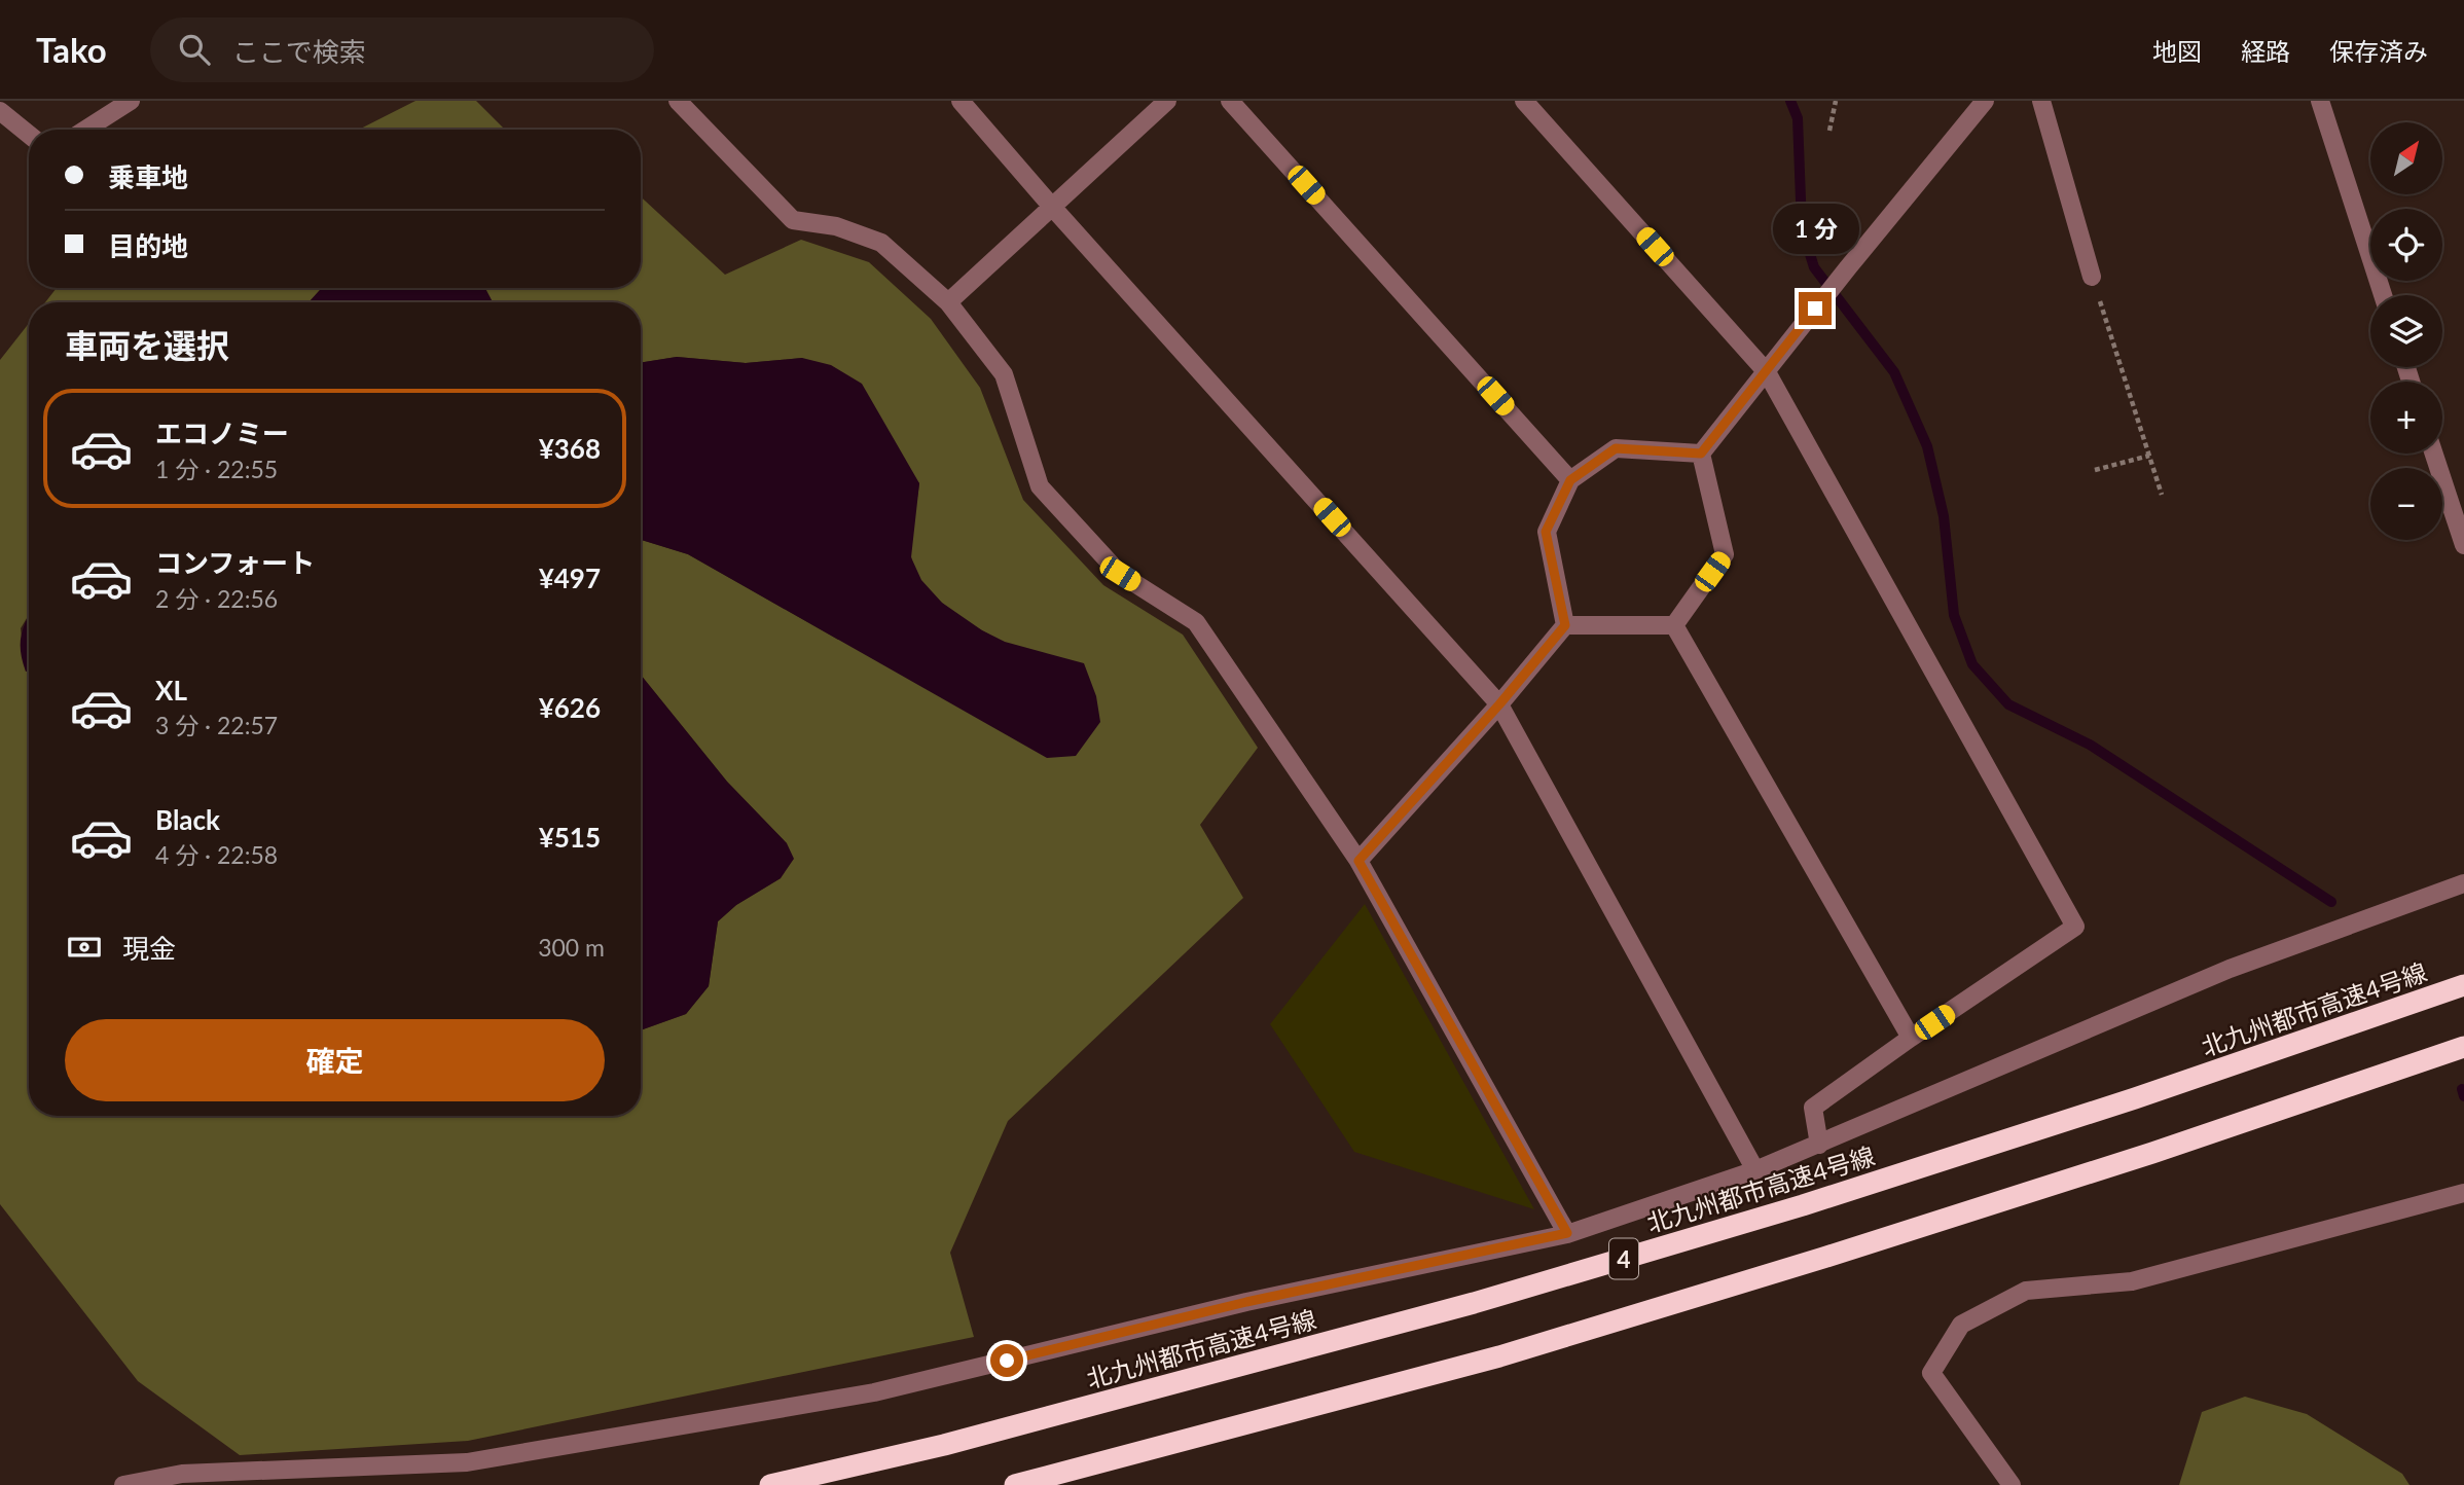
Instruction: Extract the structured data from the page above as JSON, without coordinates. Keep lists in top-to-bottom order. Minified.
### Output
{"streets":{"highway":["北九州都市高速4号線","4"]},"north":"top right","page":{"header":"Tako","search":"ここで検索","nav":["地図","経路","保存済み"],"map_buttons":["+","−"],"banner":["乗車地","目的地"],"bubble":"1 分","heading":"車両を選択","list":[{"name":"エコノミー","note":"1 分 · 22:55","value":"¥368"},{"name":"コンフォート","note":"2 分 · 22:56","value":"¥497"},{"name":"XL","note":"3 分 · 22:57","value":"¥626"},{"name":"Black","note":"4 分 · 22:58","value":"¥515"}],"pay":["現金","300 m"],"buttons":"確定"}}
